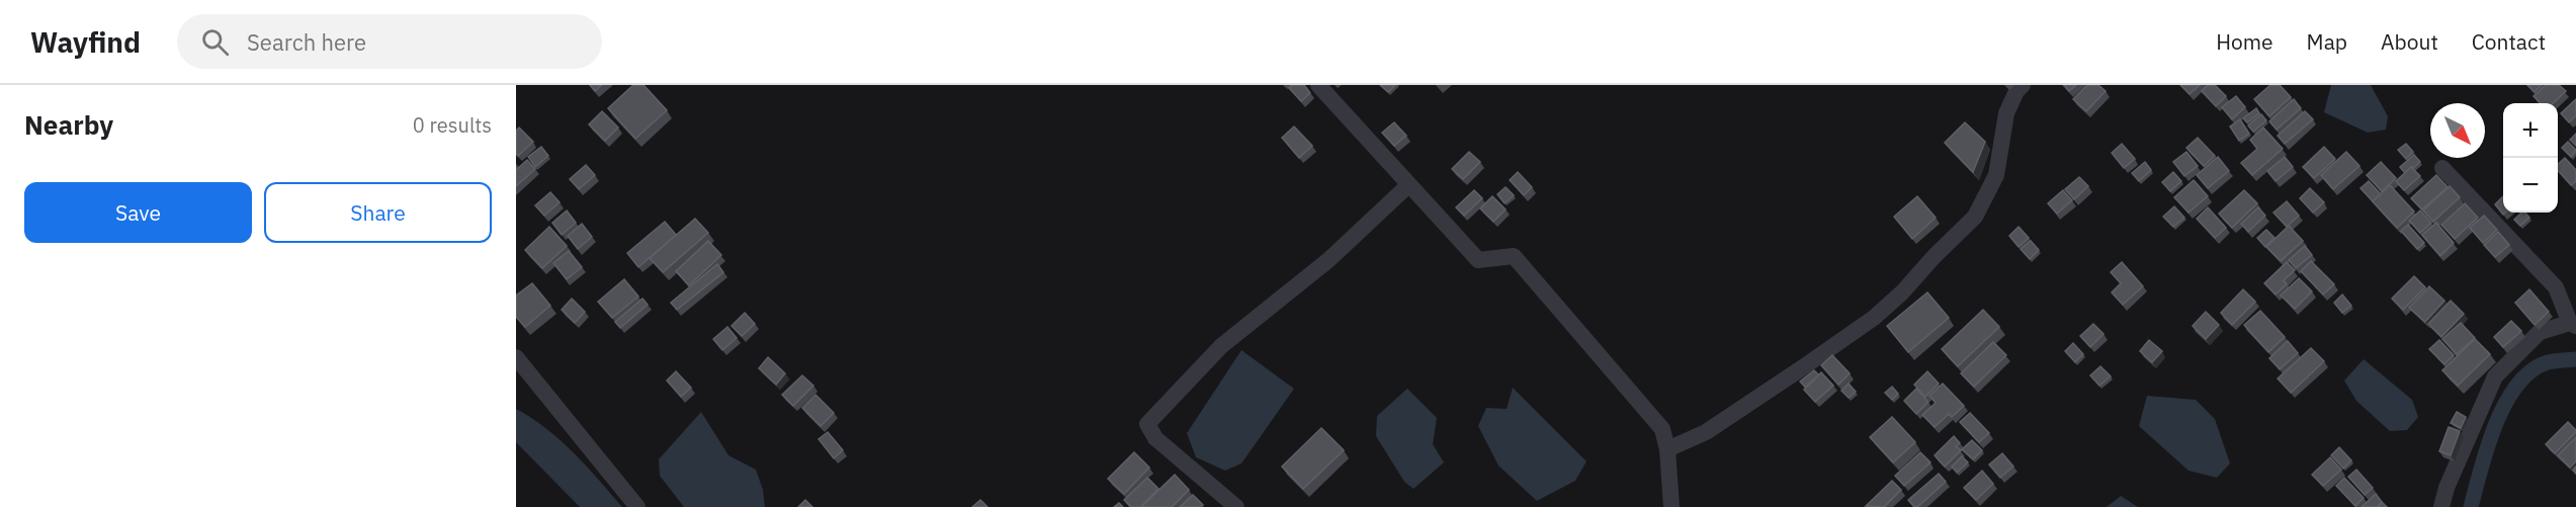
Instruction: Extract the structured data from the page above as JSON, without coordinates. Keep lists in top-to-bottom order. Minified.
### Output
{"north":"bottom right","page":{"header":"Wayfind","search":"Search here","nav":["Home","Map","About","Contact"],"heading":["Nearby","0 results"],"map_buttons":["+","−"],"buttons":["Save","Share"]}}
